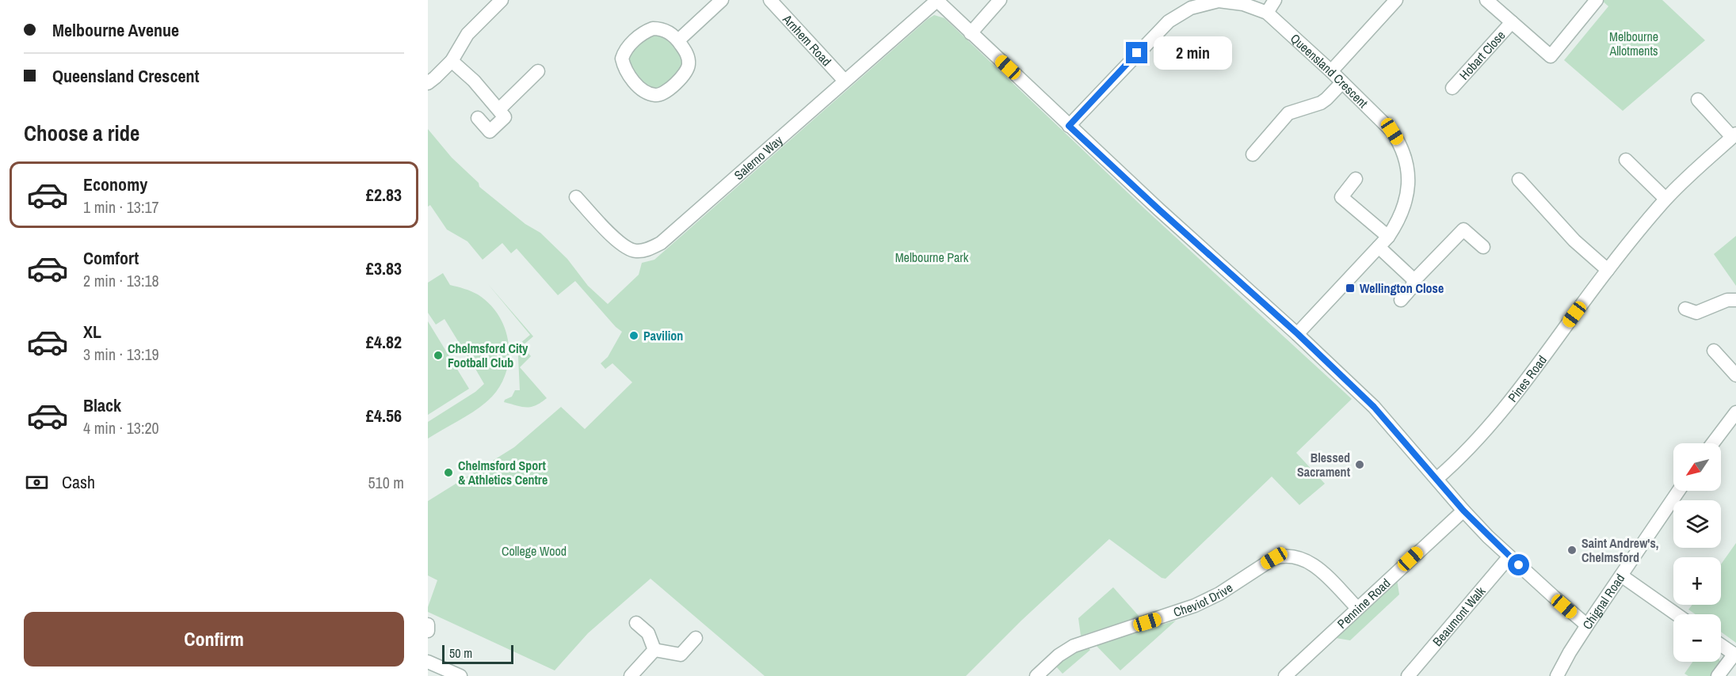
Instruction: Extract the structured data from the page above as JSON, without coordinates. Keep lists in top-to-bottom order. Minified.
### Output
{"streets":{"street":["Arnhem Road","Hobart Close","Queensland Crescent","Salerno Way","Pines Road","Cheviot Drive","Chignal Road","Pennine Road","Beaumont Walk"]},"crossings":[["Arnhem Road","Salerno Way"],["Cheviot Drive","Pennine Road"]],"parks":["Melbourne Allotments","Melbourne Park","College Wood"],"places":{"transit":["Wellington Close"],"other":["Pavilion","Chelmsford City Football Club","Blessed Sacrament","Chelmsford Sport & Athletics Centre","Saint Andrew's, Chelmsford"]},"scale_bar":"50 m","north":"bottom left","page":{"banner":["Melbourne Avenue","Queensland Crescent"],"bubble":"2 min","heading":"Choose a ride","list":[{"name":"Economy","note":"1 min · 13:17","value":"£2.83"},{"name":"Comfort","note":"2 min · 13:18","value":"£3.83"},{"name":"XL","note":"3 min · 13:19","value":"£4.82"},{"name":"Black","note":"4 min · 13:20","value":"£4.56"}],"map_buttons":["+","−"],"pay":["Cash","510 m"],"buttons":"Confirm","scale":"50 m"}}
